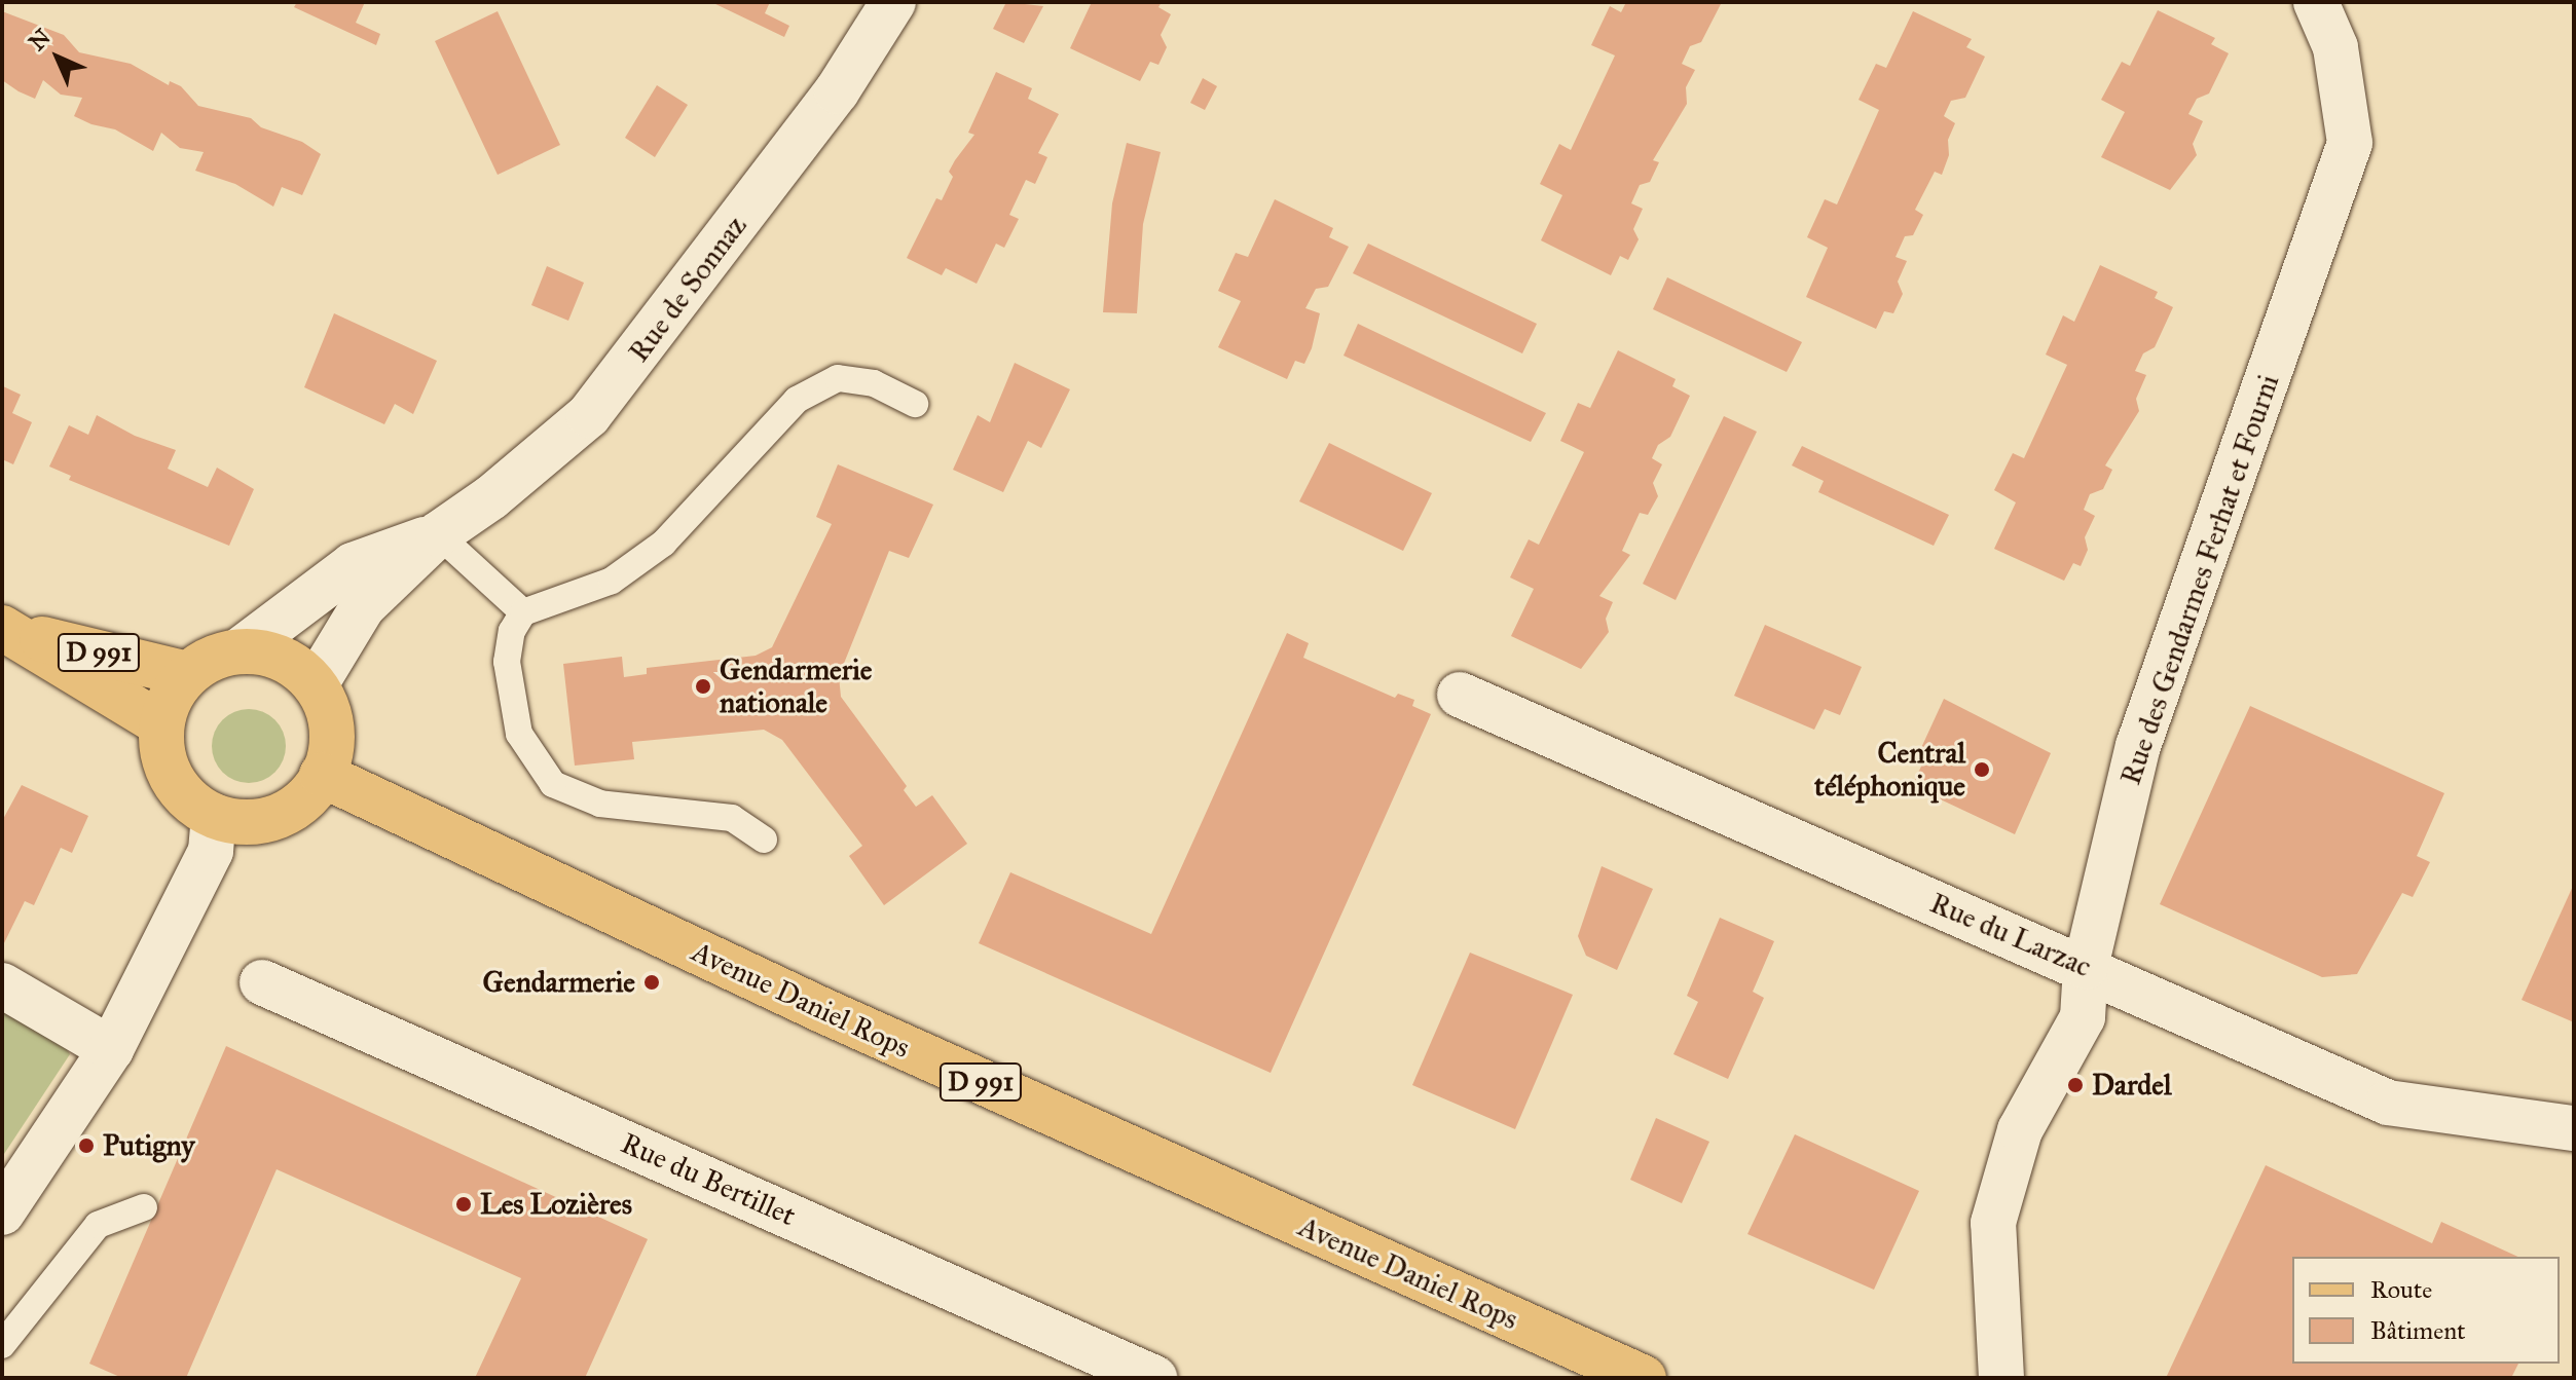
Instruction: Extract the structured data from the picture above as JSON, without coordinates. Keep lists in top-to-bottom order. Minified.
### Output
{"streets":{"main road":["D 991","Avenue Daniel Rops"],"street":["Rue de Sonnaz","Rue des Gendarmes Ferhat et Fourni","Rue du Larzac","Rue du Bertillet"]},"crossings":[["Rue de Sonnaz","D 991"],["Rue de Sonnaz","Avenue Daniel Rops"],["Rue des Gendarmes Ferhat et Fourni","Rue du Larzac"],["D 991","Avenue Daniel Rops"]],"places":["Gendarmerie nationale","Central téléphonique","Gendarmerie","Dardel","Putigny","Les Lozières"],"legend":["Route","Bâtiment"],"north":"top left"}
